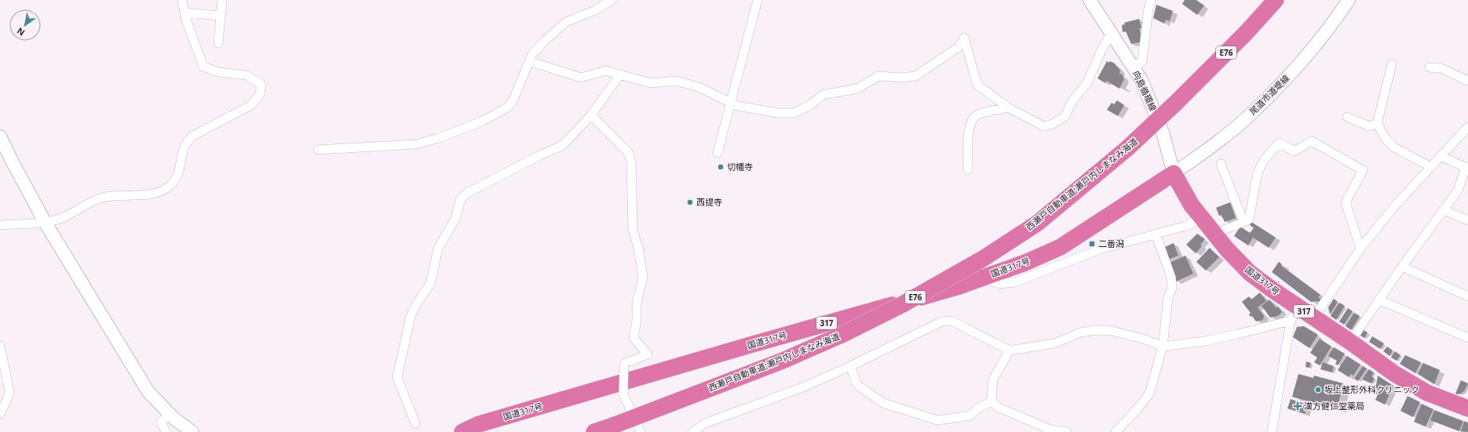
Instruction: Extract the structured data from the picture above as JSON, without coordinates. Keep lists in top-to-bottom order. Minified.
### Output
{"streets":{"highway":["E76","西瀬戸自動車道;瀬戸内しまなみ海道","国道317号","317"],"street":["向島循環線","尾道市道堤線"]},"crossings":[["向島循環線","尾道市道堤線"],["向島循環線","国道317号"],["尾道市道堤線","国道317号"]],"places":{"other":["切幡寺","西提寺","坂上整形外科クリニック"],"transit":["二番潟"],"health":["漢方健仁堂薬局"]},"north":"bottom left"}
